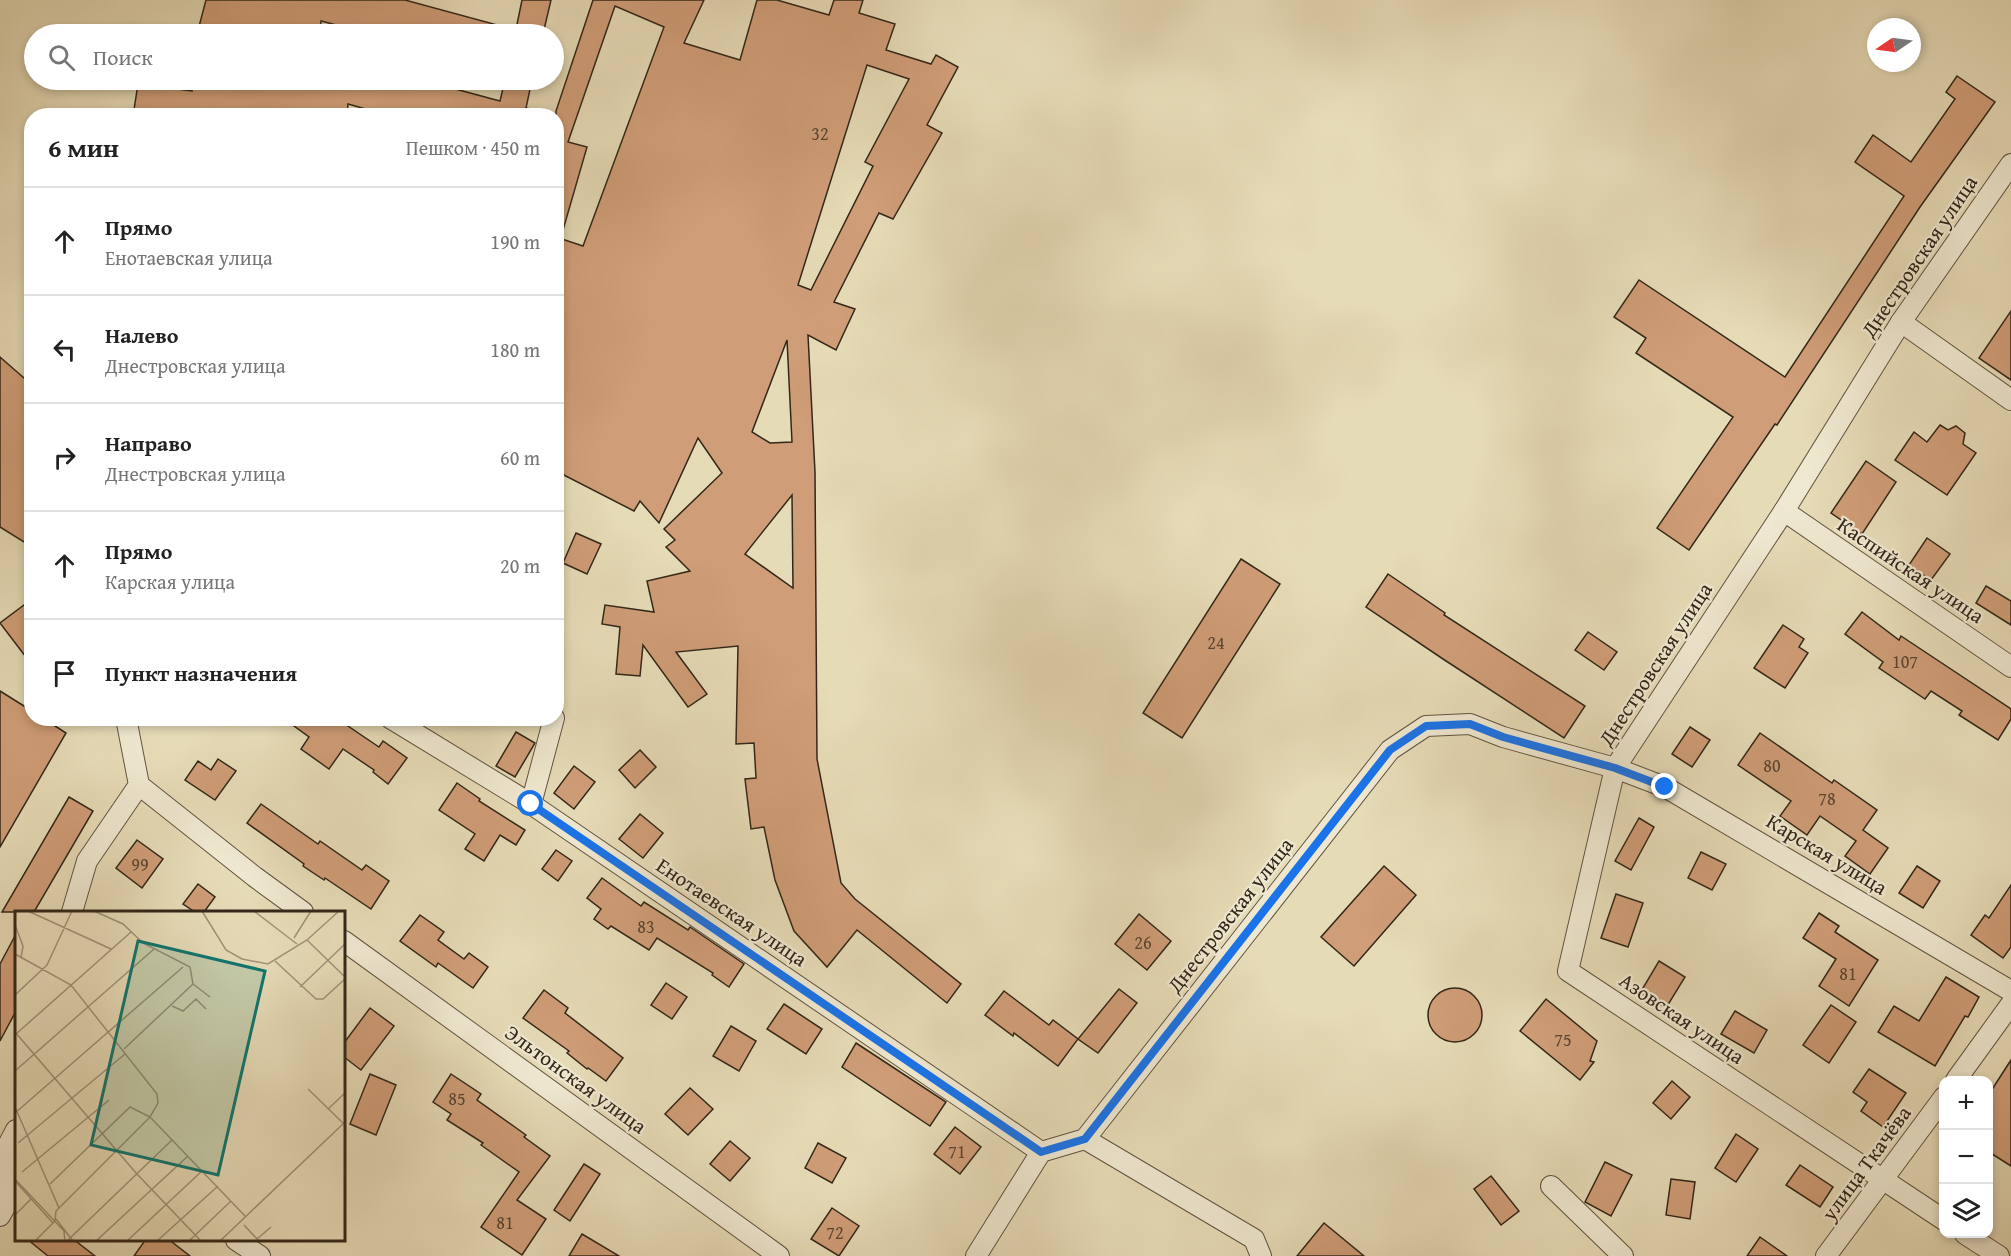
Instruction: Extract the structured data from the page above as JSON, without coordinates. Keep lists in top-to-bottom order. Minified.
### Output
{"streets":{"street":["Днестровская улица","Каспийская улица","Карская улица","Енотаевская улица","Азовская улица","Эльтонская улица","улица Ткачёва"]},"crossings":[["Днестровская улица","Каспийская улица"],["Днестровская улица","Карская улица"],["Днестровская улица","Азовская улица"],["Карская улица","Азовская улица"],["Азовская улица","улица Ткачёва"]],"house_numbers":["32","24","107","80","78","99","83","26","81","75","85","71","81","72"],"north":"left","page":{"search":"Поиск","heading":["6 мин","Пешком · 450 m"],"list":[["Прямо","Енотаевская улица","190 m"],["Налево","Днестровская улица","180 m"],["Направо","Днестровская улица","60 m"],["Прямо","Карская улица","20 m"],"Пункт назначения"],"map_buttons":["+","−"]}}
